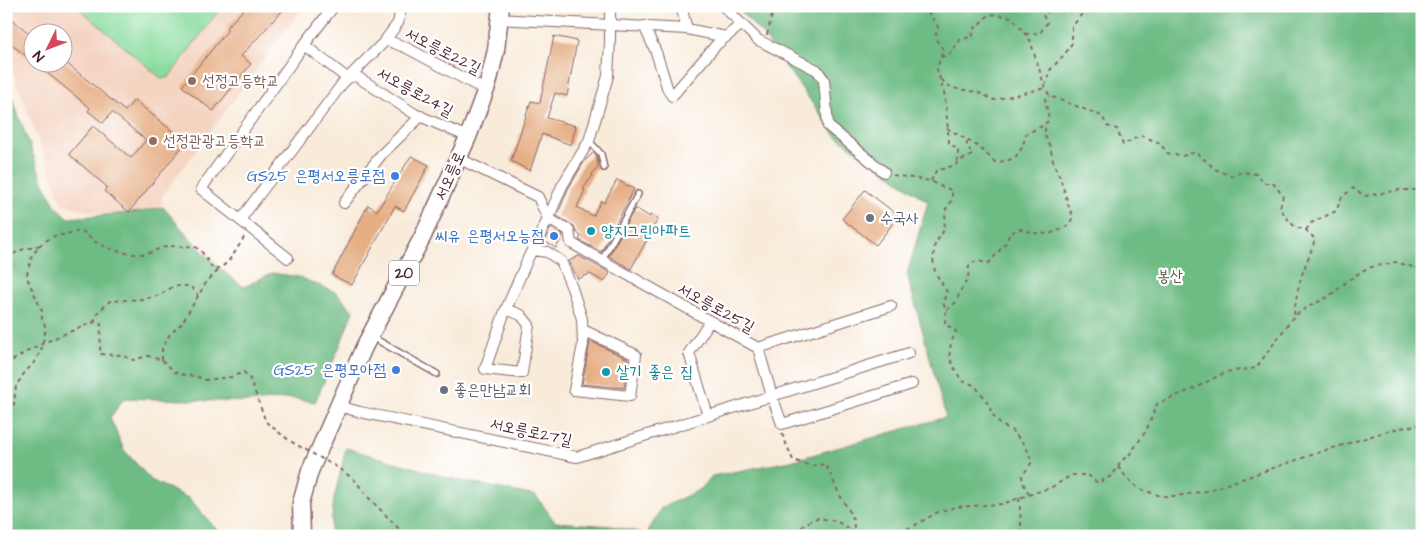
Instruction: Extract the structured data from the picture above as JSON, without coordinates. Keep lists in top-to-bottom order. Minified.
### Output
{"streets":{"main road":["서오릉로","20"],"street":["서오릉로22길","서오릉로24길","서오릉로25길","서오릉로27길"]},"crossings":[["서오릉로22길","서오릉로24길"],["서오릉로22길","서오릉로"],["서오릉로24길","서오릉로"],["서오릉로","서오릉로27길"]],"parks":["봉산"],"places":["선정고등학교","선정관광고등학교","GS25 은평서오릉로점","수국사","양지그린아파트","씨유 은평서오능점","GS25 은평모아점","살기 좋은 집","좋은만남교회"],"north":"bottom left"}
